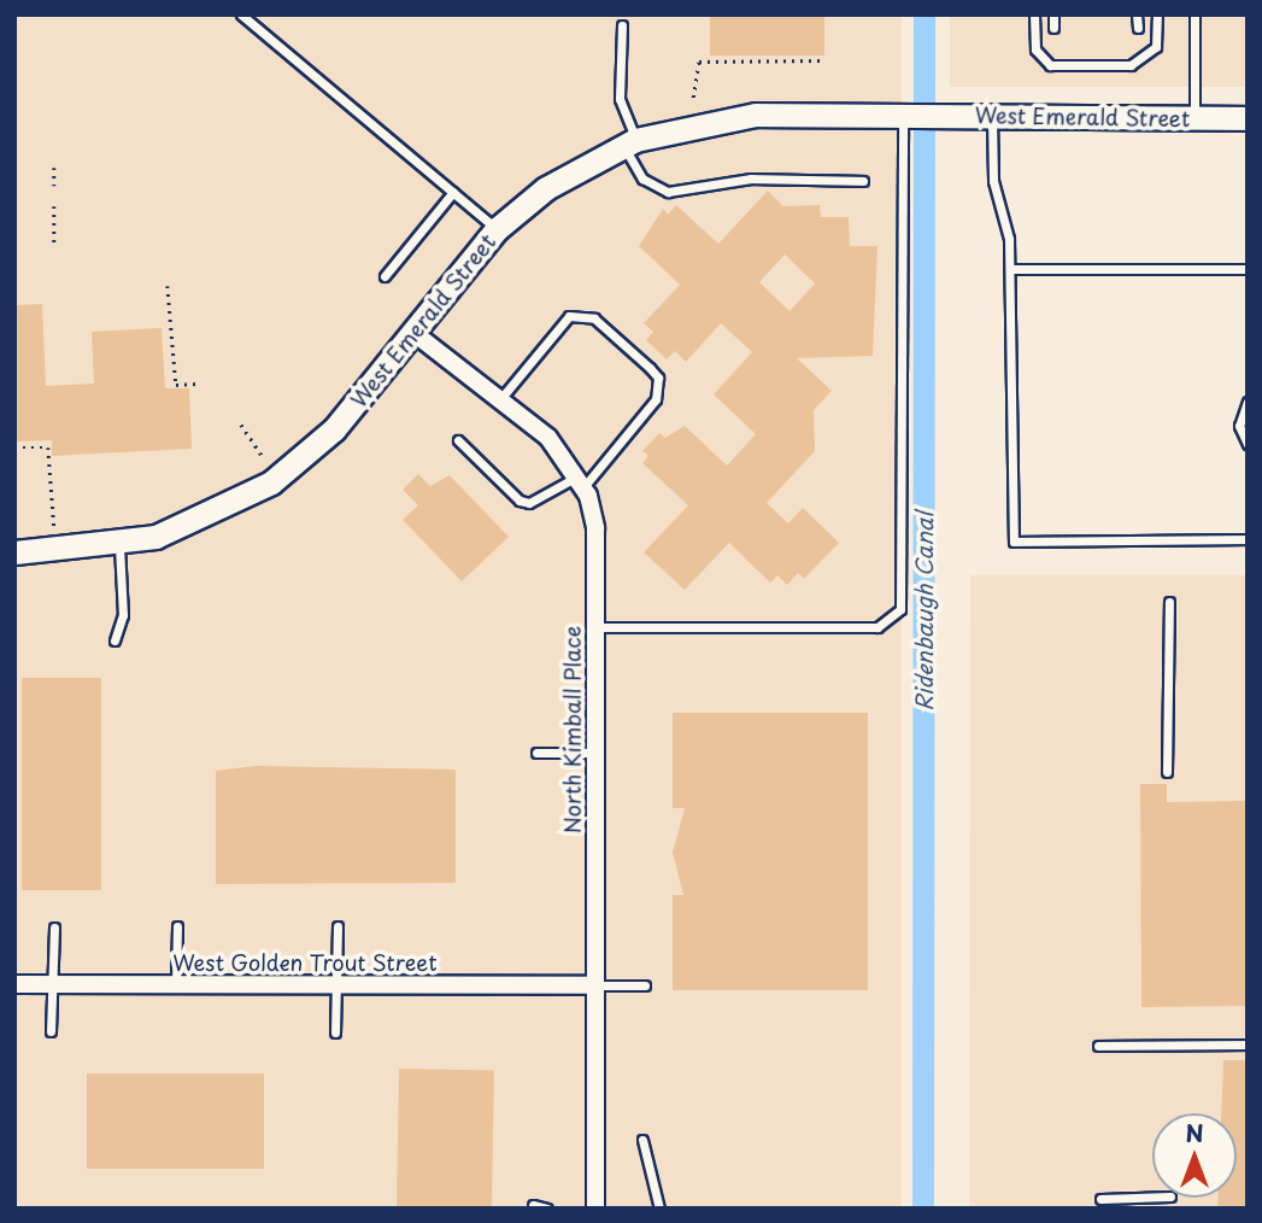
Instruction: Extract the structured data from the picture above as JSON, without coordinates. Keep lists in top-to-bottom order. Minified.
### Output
{"streets":{"main road":["West Emerald Street"],"street":["North Kimball Place","West Golden Trout Street"]},"crossings":[["West Emerald Street","North Kimball Place"],["North Kimball Place","West Golden Trout Street"]],"water":["Ridenbaugh Canal"],"north":"top"}
